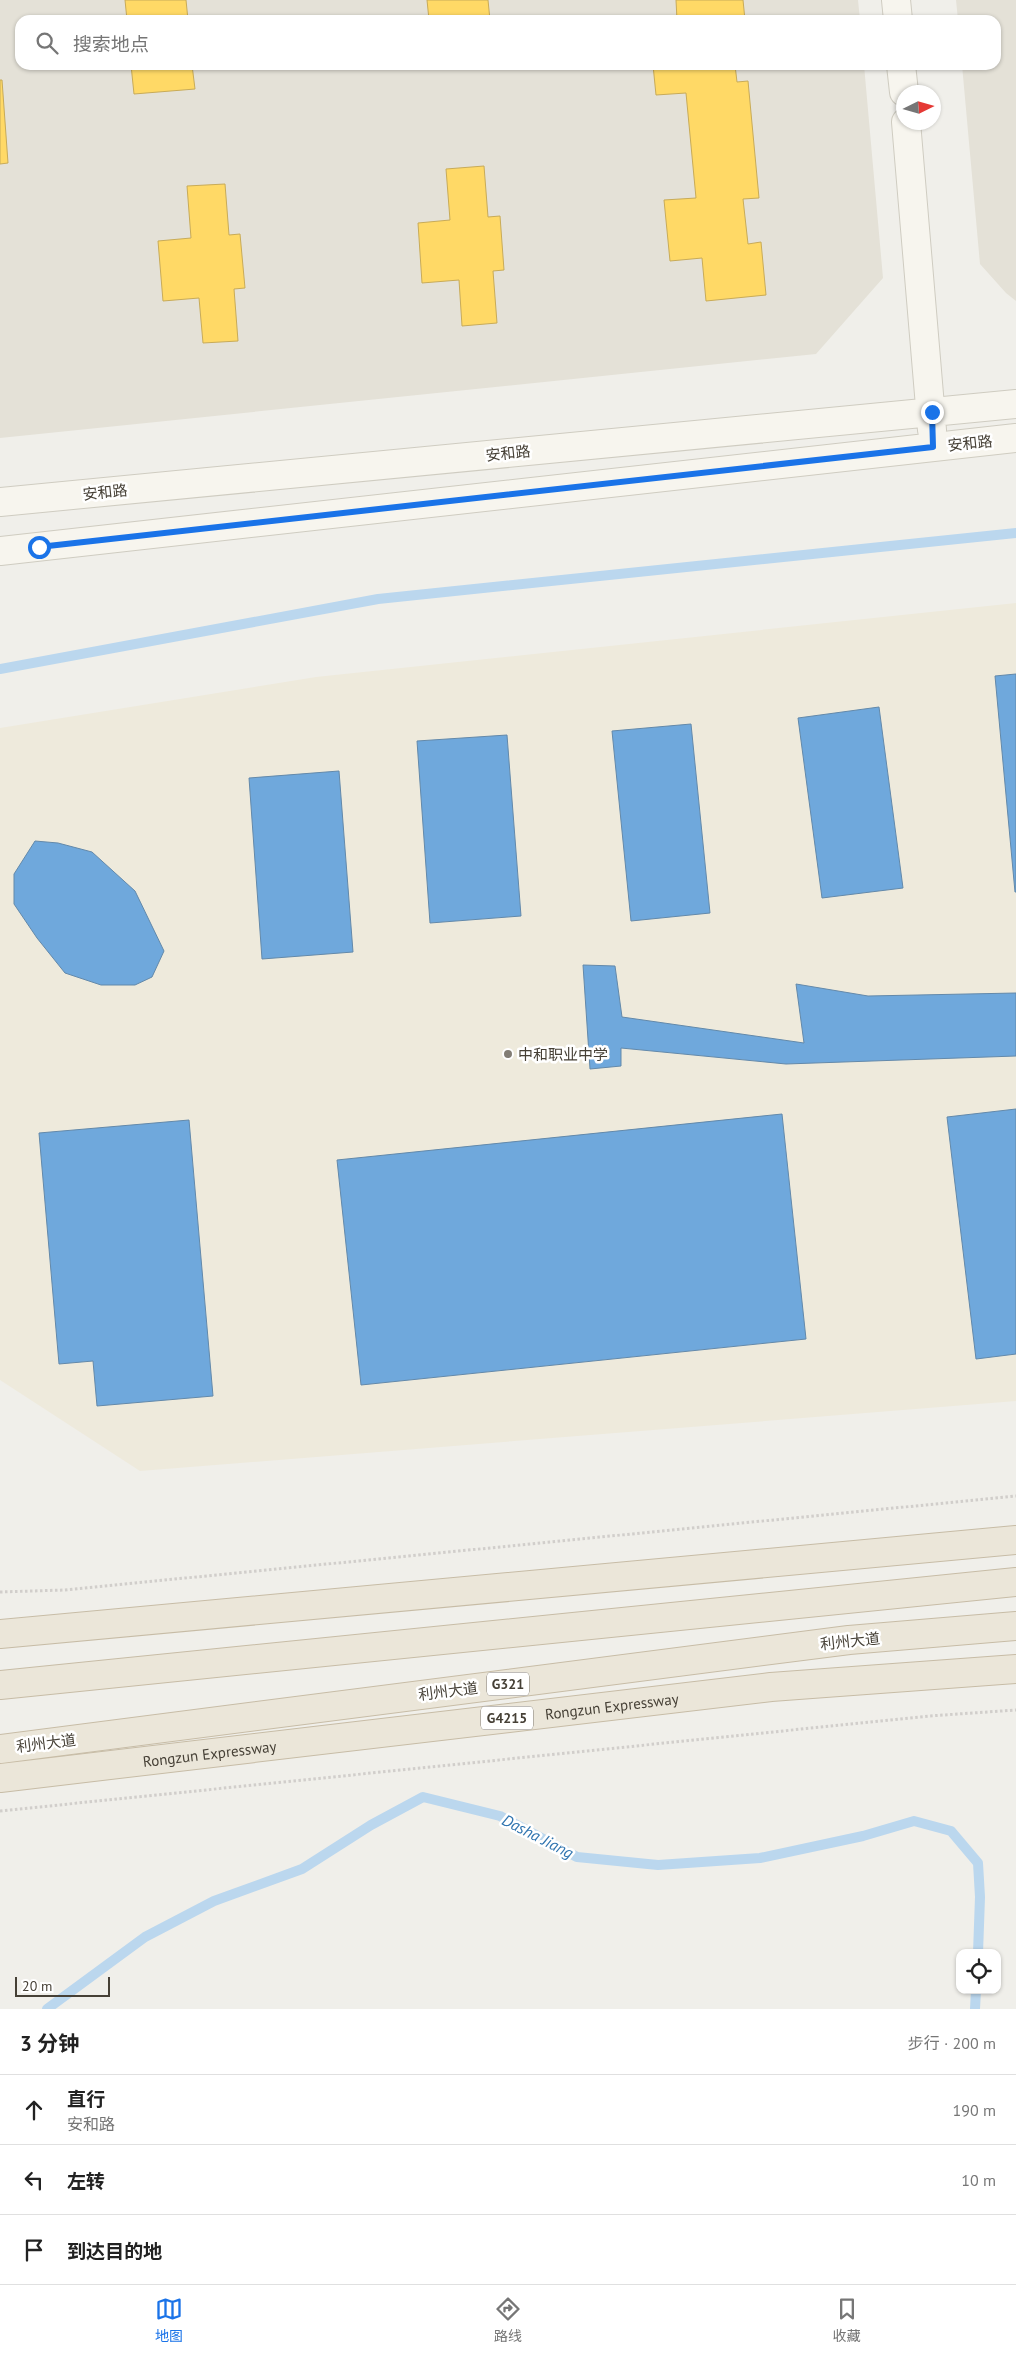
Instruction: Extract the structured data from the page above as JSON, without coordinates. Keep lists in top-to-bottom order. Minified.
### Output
{"streets":{"highway":["利州大道","G321","Rongzun Expressway","G4215"],"street":["安和路"]},"water":["Dasha Jiang"],"places":["中和职业中学"],"scale_bar":"20 m","north":"right","page":{"search":"搜索地点","scale":"20 m","heading":["3 分钟","步行 · 200 m"],"list":[["直行","安和路","190 m"],["左转","10 m"],"到达目的地"],"nav":["地图","路线","收藏"]}}
